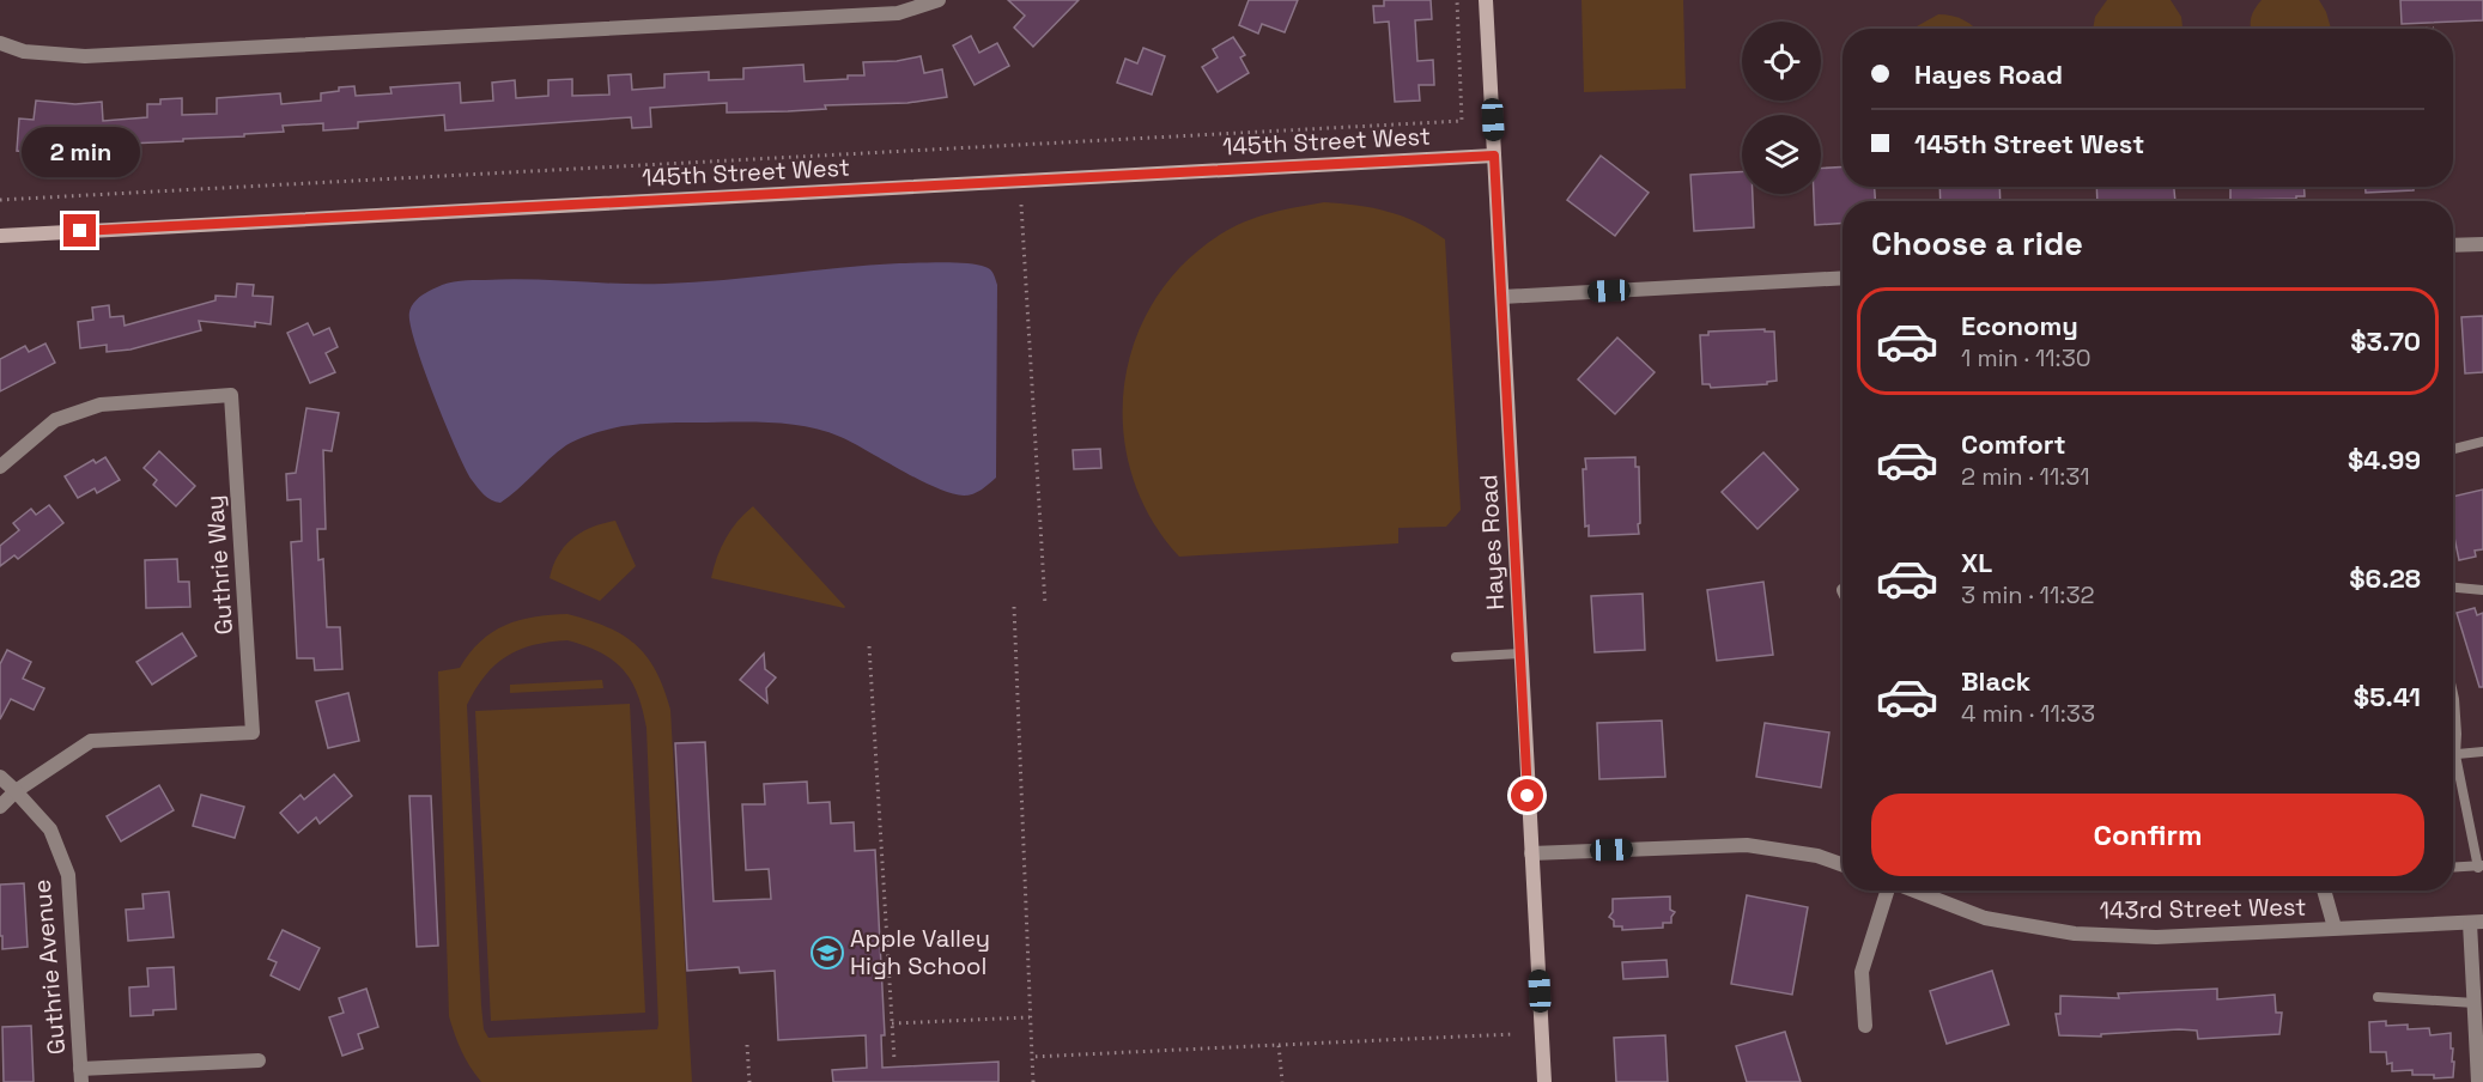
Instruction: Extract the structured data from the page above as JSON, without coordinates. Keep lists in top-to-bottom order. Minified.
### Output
{"streets":{"street":["145th Street West","Hayes Road","Guthrie Way","143rd Street West","Guthrie Avenue"]},"crossings":[["145th Street West","Hayes Road"],["Guthrie Way","Guthrie Avenue"]],"places":{"school or university":["Apple Valley High School"]},"page":{"banner":["Hayes Road","145th Street West"],"bubble":"2 min","heading":"Choose a ride","list":[{"name":"Economy","note":"1 min · 11:30","value":"$3.70"},{"name":"Comfort","note":"2 min · 11:31","value":"$4.99"},{"name":"XL","note":"3 min · 11:32","value":"$6.28"},{"name":"Black","note":"4 min · 11:33","value":"$5.41"}],"buttons":"Confirm"}}
